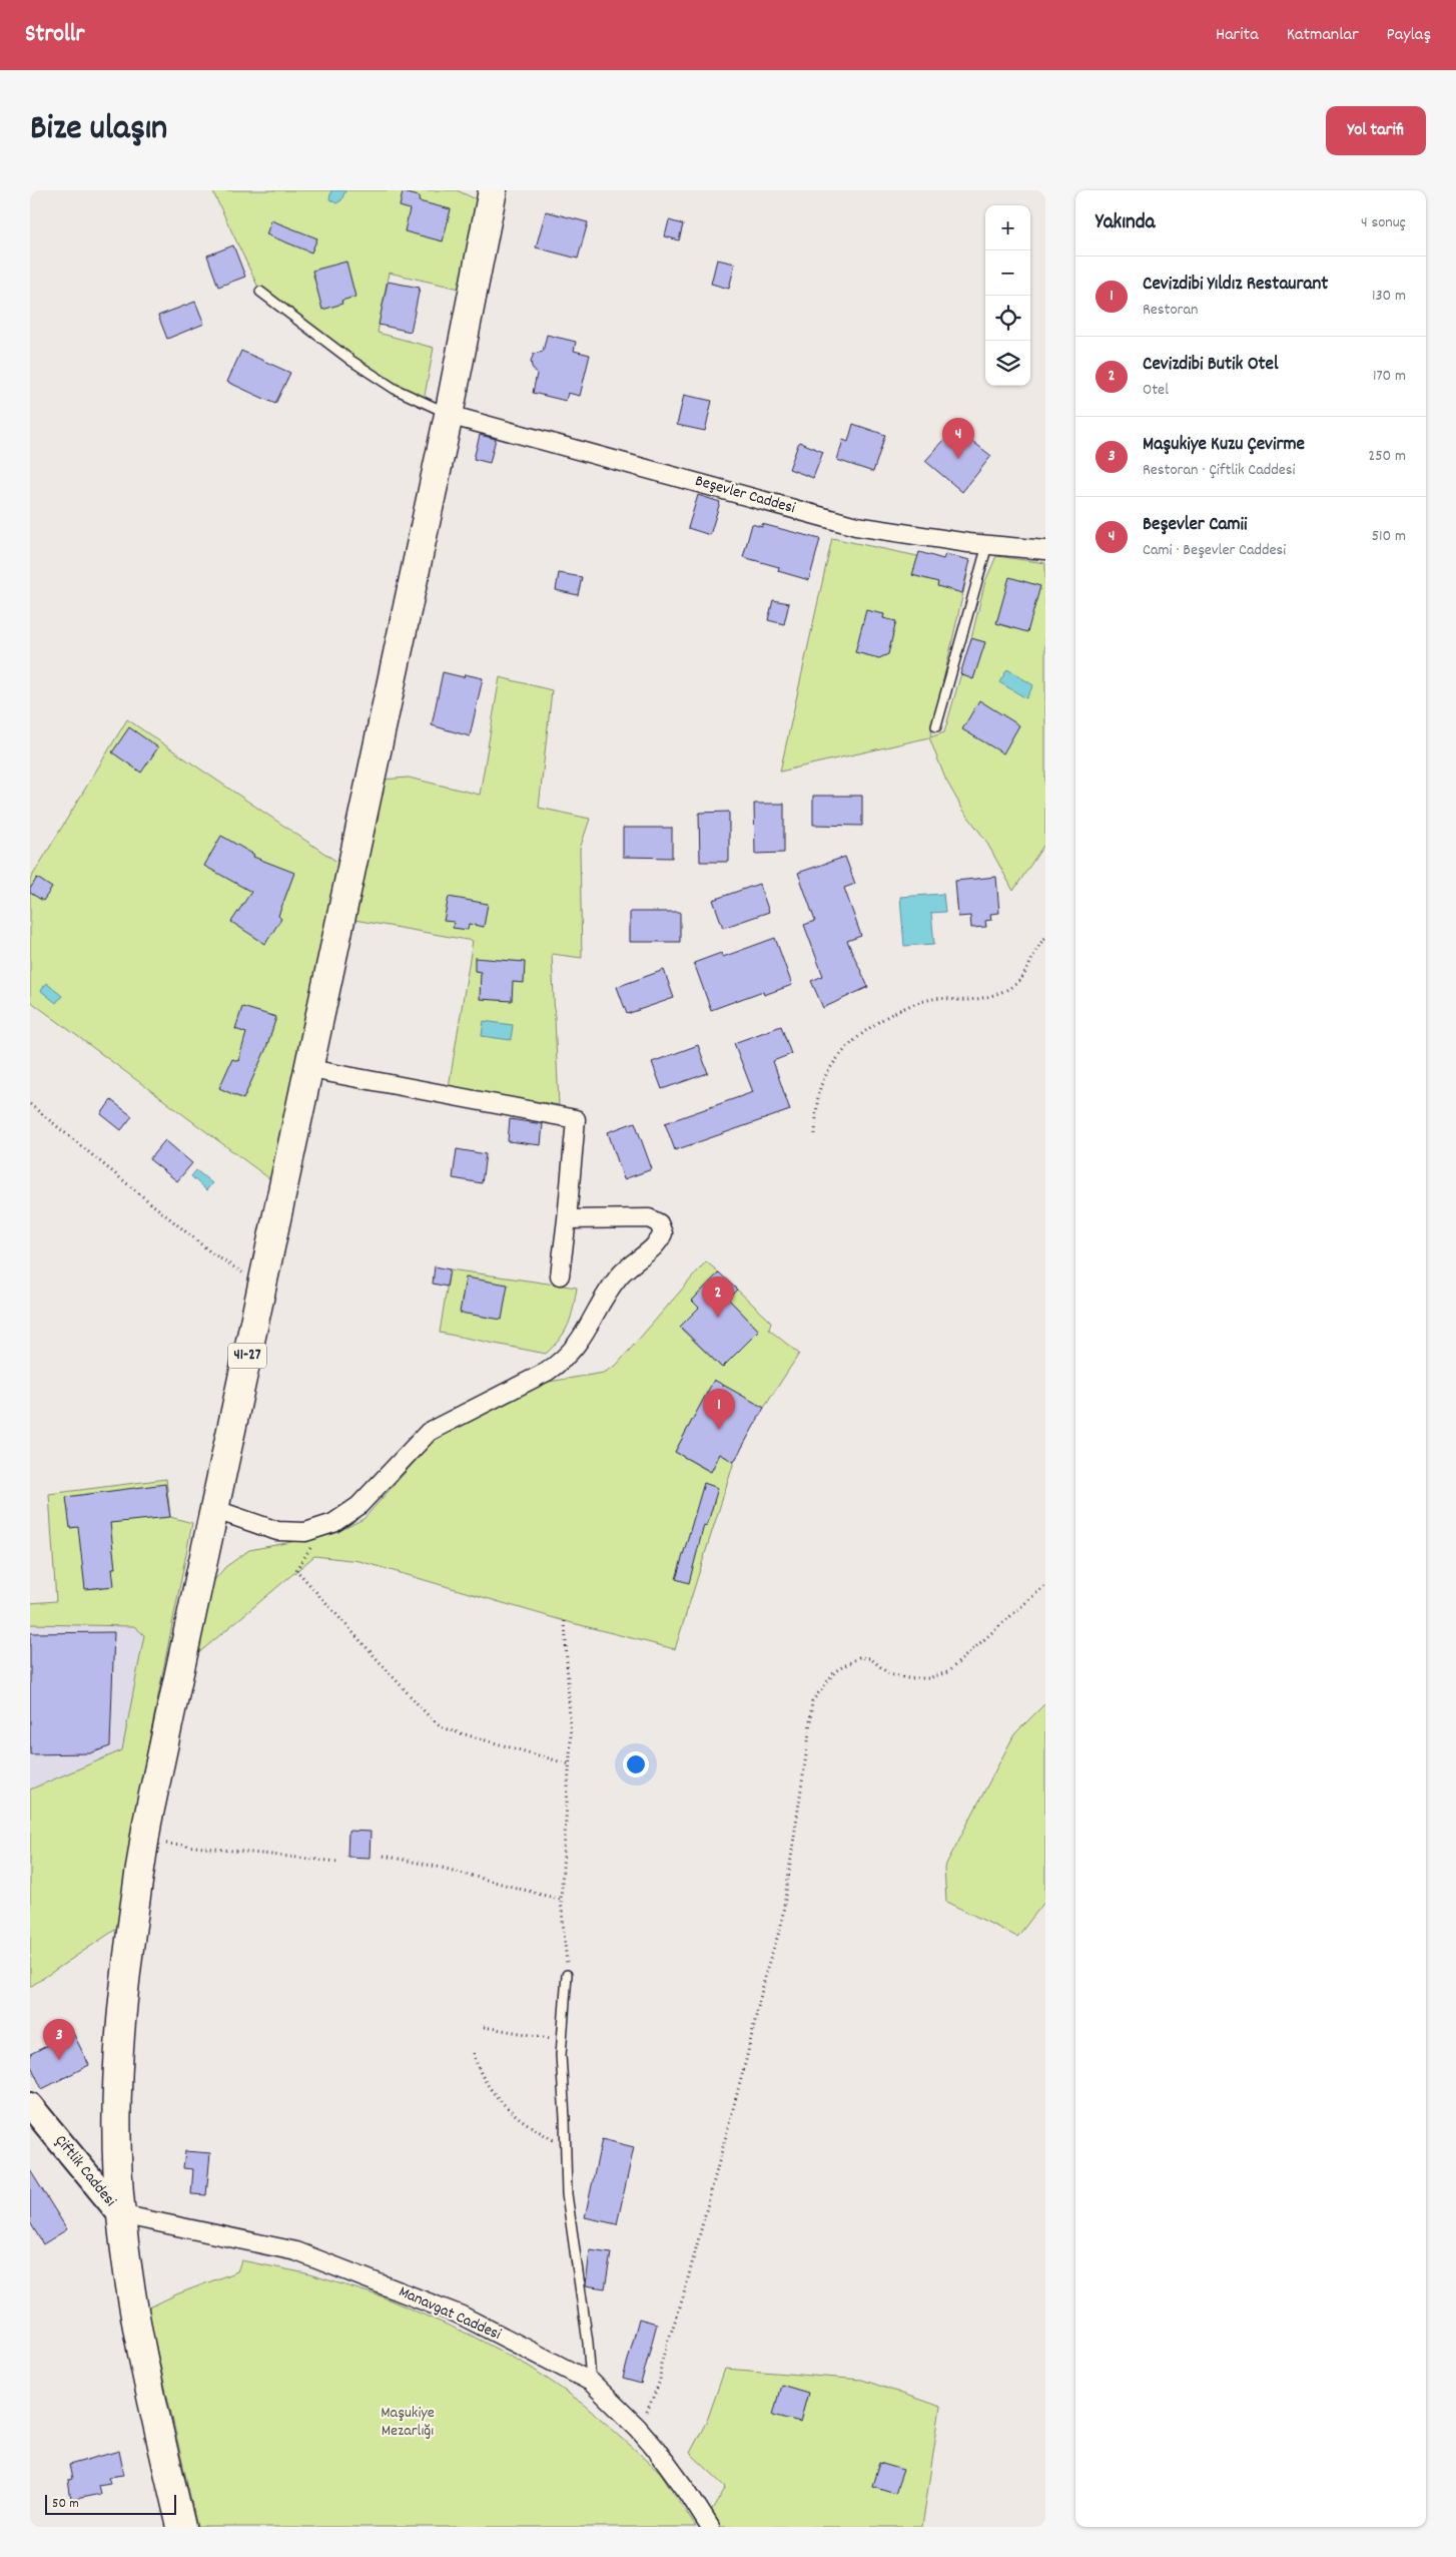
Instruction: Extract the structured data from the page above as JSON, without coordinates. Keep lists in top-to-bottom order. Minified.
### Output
{"streets":{"main road":["41-27"],"street":["Beşevler Caddesi","Çiftlik Caddesi","Manavgat Caddesi"]},"crossings":[["Beşevler Caddesi","41-27"],["41-27","Çiftlik Caddesi"],["41-27","Manavgat Caddesi"],["Çiftlik Caddesi","Manavgat Caddesi"]],"parks":["Maşukiye Mezarlığı"],"scale_bar":"50 m","page":{"header":"Strollr","nav":["Harita","Katmanlar","Paylaş"],"title":"Bize ulaşın","buttons":"Yol tarifi","heading":["Yakında","4 sonuç"],"map_buttons":["+","−"],"list":[{"mark":"1","name":"Cevizdibi Yıldız Restaurant","note":"Restoran","value":"130 m"},{"mark":"2","name":"Cevizdibi Butik Otel","note":"Otel","value":"170 m"},{"mark":"3","name":"Maşukiye Kuzu Çevirme","note":"Restoran · Çiftlik Caddesi","value":"250 m"},{"mark":"4","name":"Beşevler Camii","note":"Cami · Beşevler Caddesi","value":"510 m"}],"pins":["4","2","1","3"],"scale":"50 m"}}
